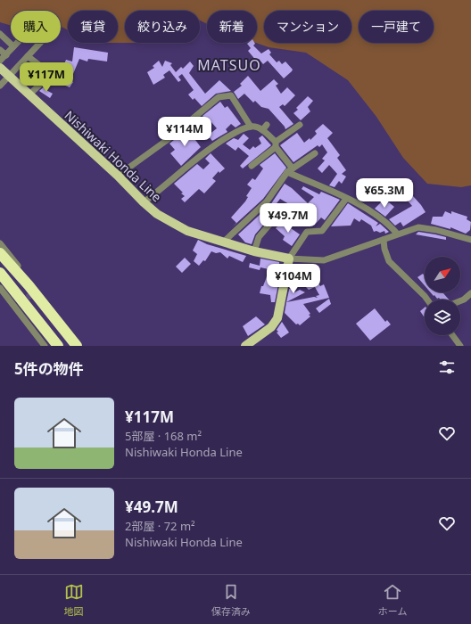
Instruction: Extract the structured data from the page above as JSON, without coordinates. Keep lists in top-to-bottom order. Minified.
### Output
{"streets":{"main road":["Nishiwaki Honda Line"]},"districts":["MATSUO"],"north":"top right","page":{"chip":["購入","賃貸","絞り込み","新着","マンション","一戸建て"],"price":["¥117M","¥114M","¥65.3M","¥49.7M","¥104M"],"heading":"5件の物件","list":[{"name":"¥117M","note":"5部屋 · 168 m² · Nishiwaki Honda Line"},{"name":"¥49.7M","note":"2部屋 · 72 m² · Nishiwaki Honda Line"}],"tabs":["地図","保存済み","ホーム"]}}
